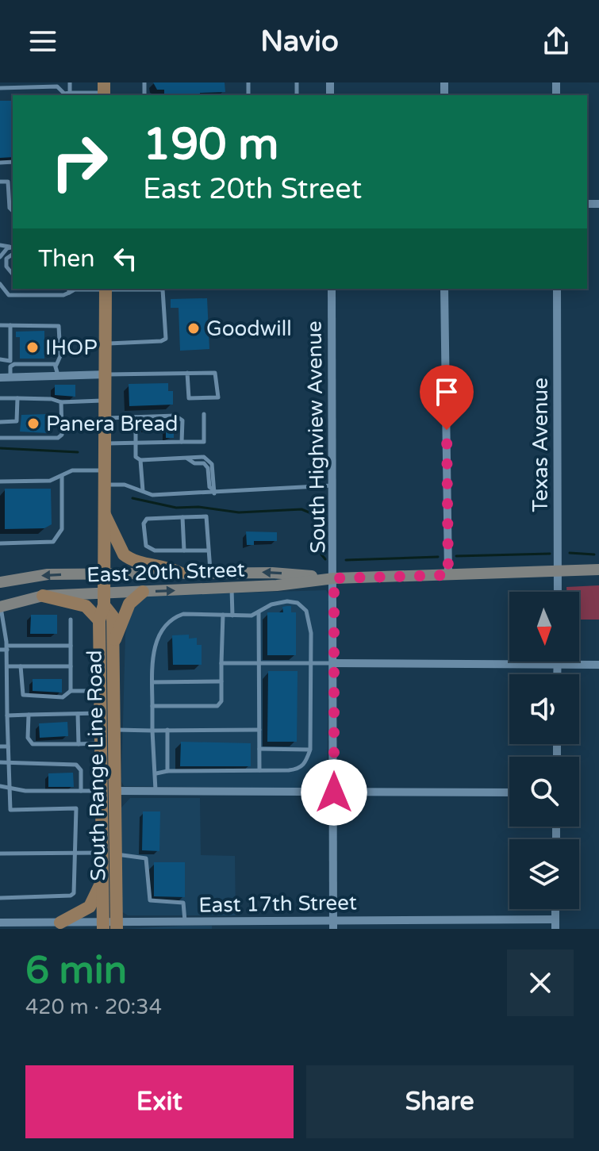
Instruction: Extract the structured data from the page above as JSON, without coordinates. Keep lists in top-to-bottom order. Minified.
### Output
{"streets":{"main road":["East 20th Street","South Range Line Road"],"street":["South Highview Avenue","Texas Avenue","East 17th Street"]},"crossings":[["South Highview Avenue","East 20th Street"],["South Highview Avenue","East 17th Street"],["Texas Avenue","East 20th Street"],["East 20th Street","South Range Line Road"],["South Range Line Road","East 17th Street"]],"places":["Goodwill","IHOP","Panera Bread"],"north":"bottom","page":{"header":"Navio","turn":["190 m","East 20th Street"],"then":"Then","heading":["6 min","420 m · 20:34"],"buttons":["Exit","Share"]}}
